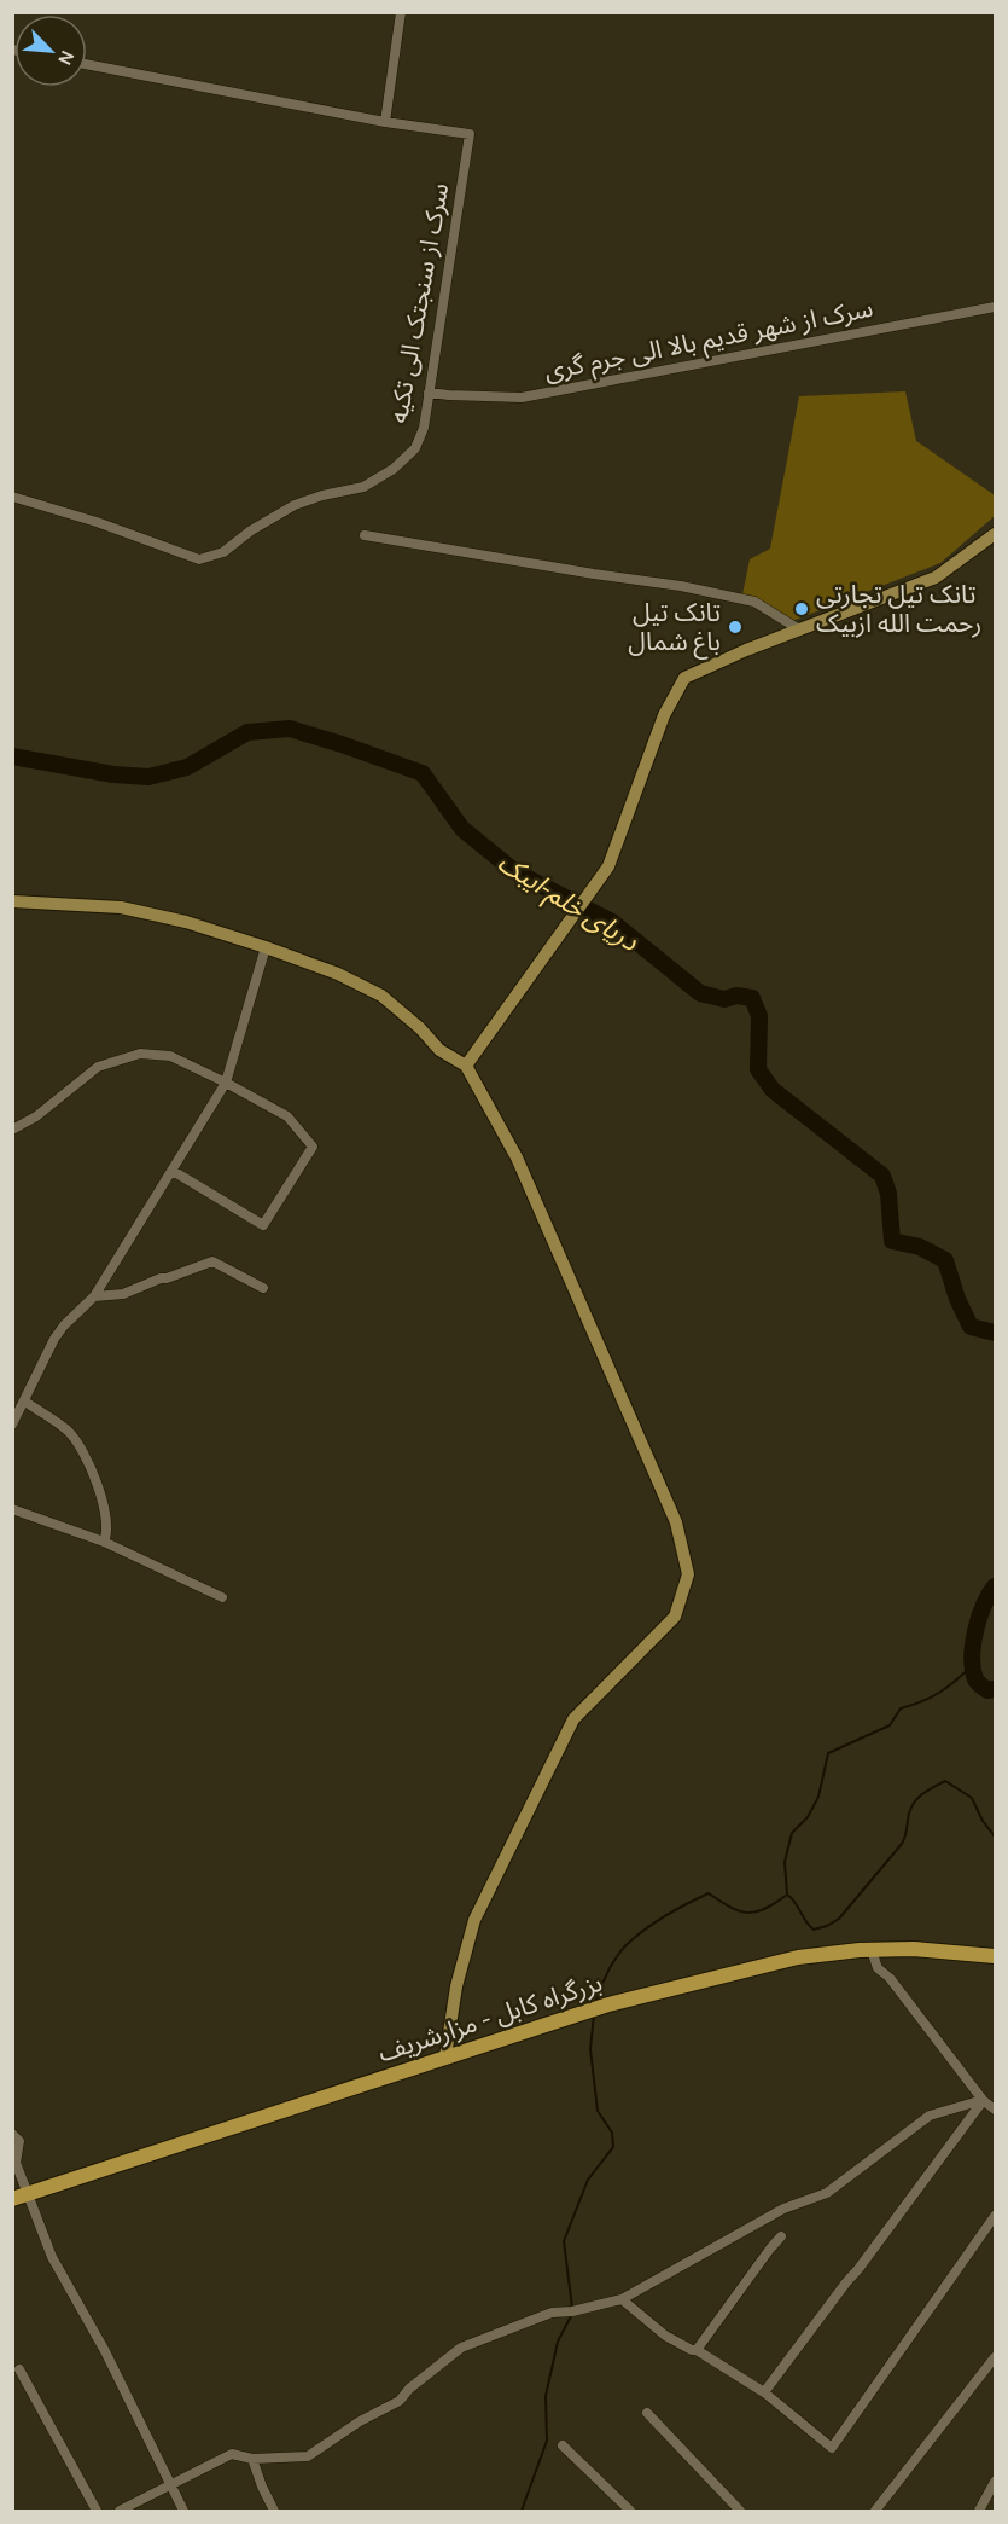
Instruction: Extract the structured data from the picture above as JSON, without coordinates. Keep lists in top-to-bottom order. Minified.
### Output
{"streets":{"highway":["بزرگراه کابل - مزارشریف"],"street":["سرک از سنجتک الی تکیه","سرک از شهر قدیم بالا الی جرم گری"]},"crossings":[["سرک از سنجتک الی تکیه","سرک از شهر قدیم بالا الی جرم گری"]],"water":["دریای خلم-ایبک"],"places":["تانک تیل تجارتی رحمت الله ازبیک","تانک تیل باغ شمال"],"north":"bottom right"}
